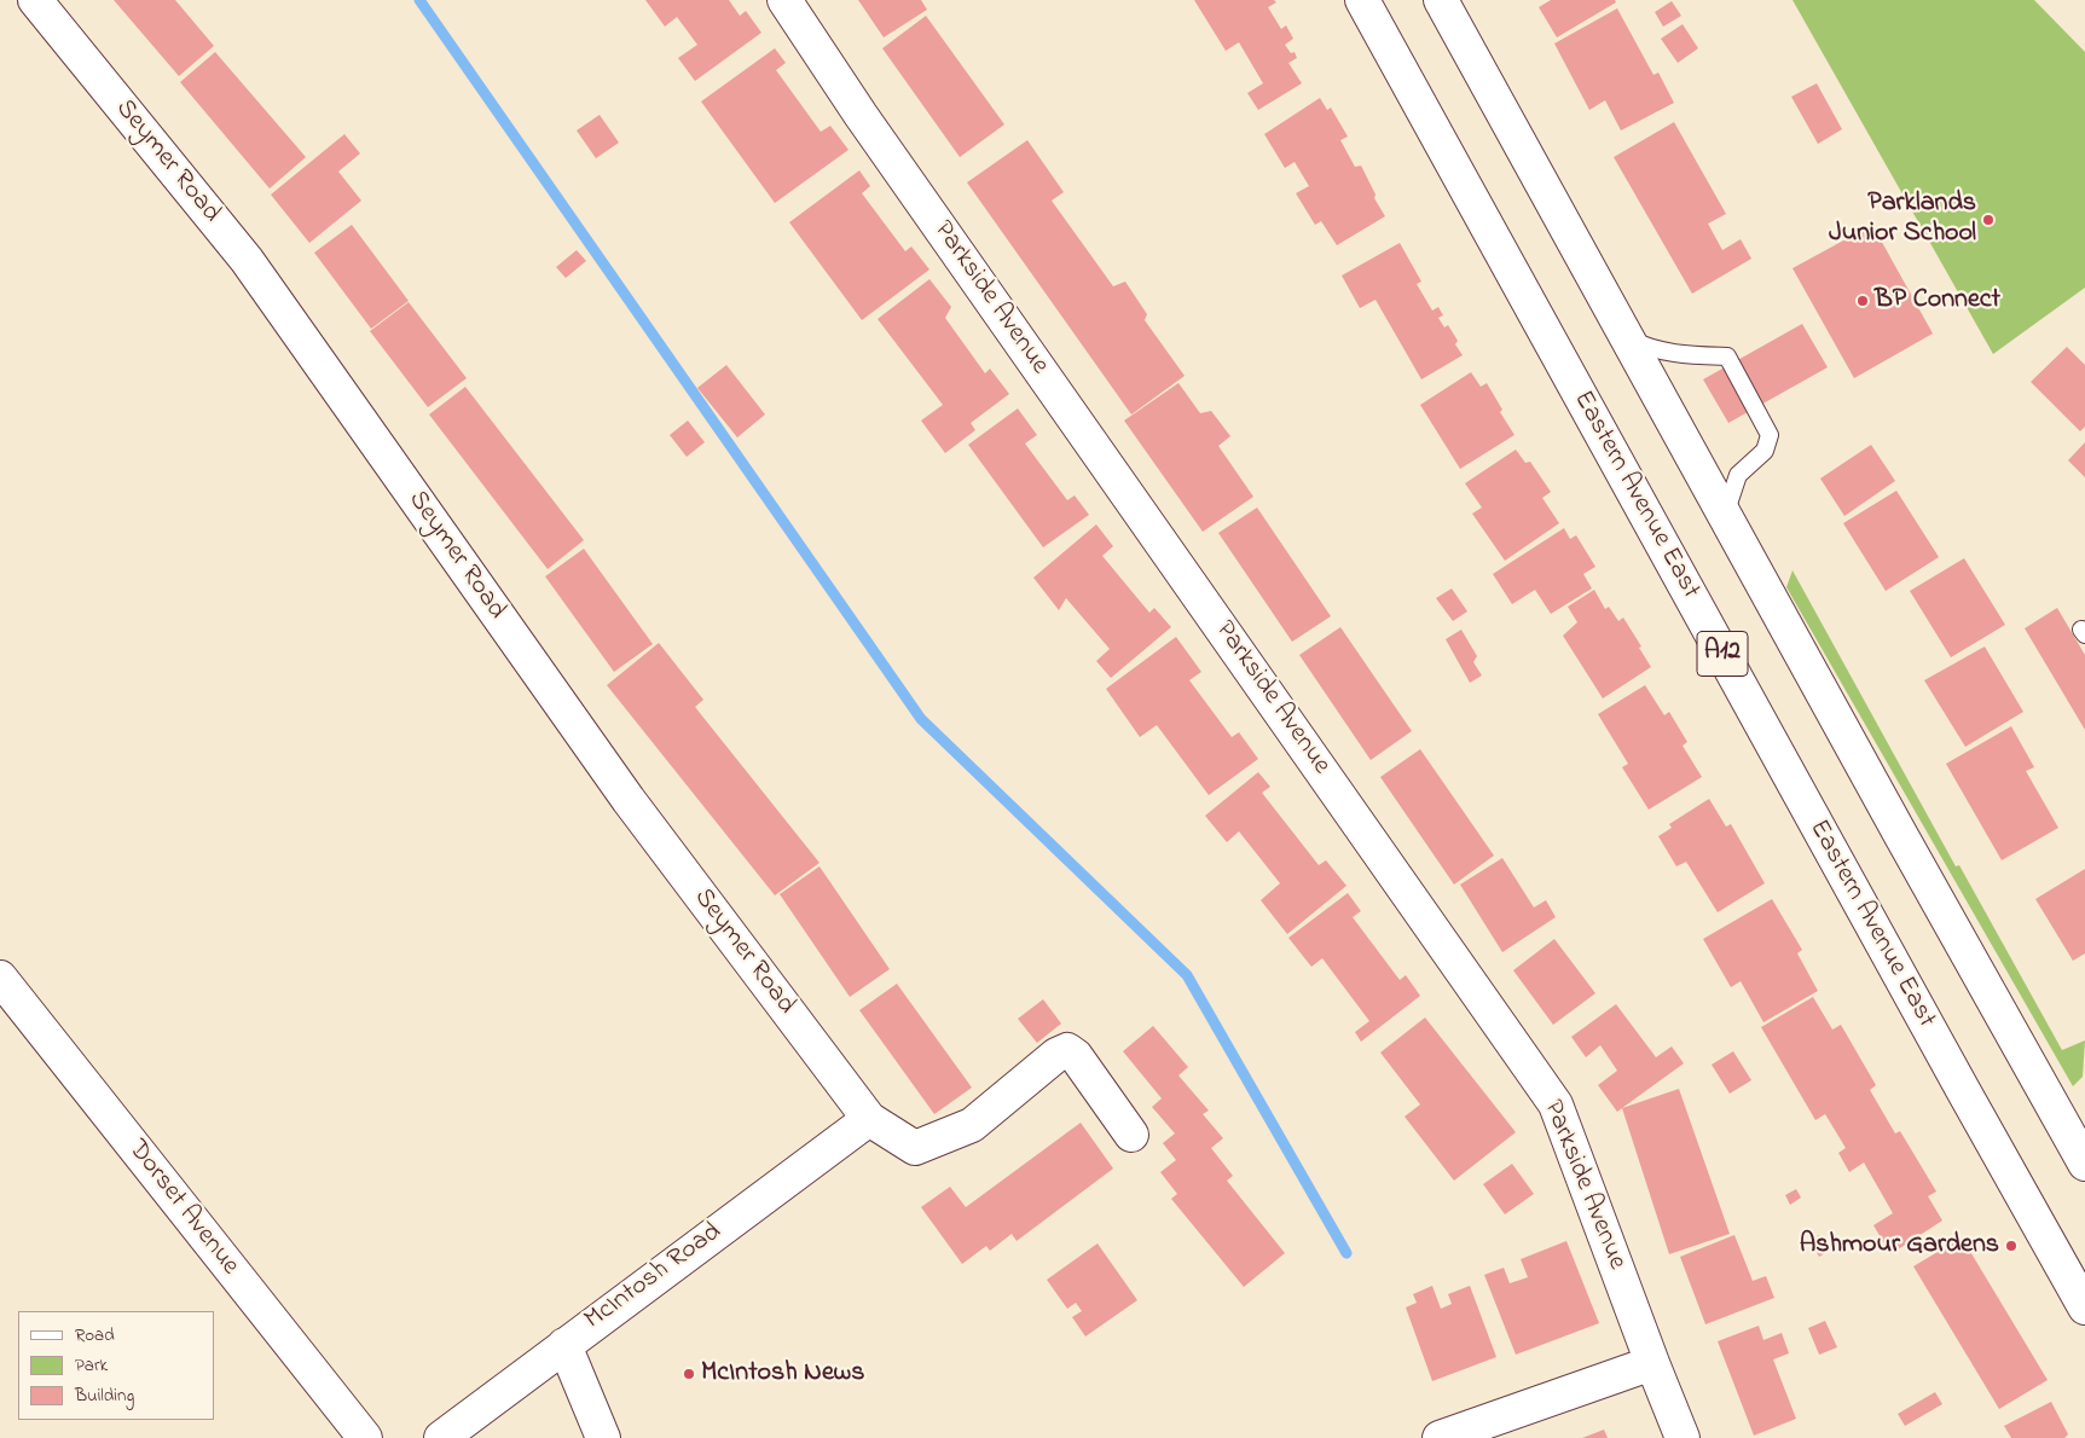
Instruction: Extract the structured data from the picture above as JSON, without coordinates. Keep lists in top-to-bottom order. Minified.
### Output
{"streets":{"main road":["Seymer Road","Parkside Avenue","Eastern Avenue East","A12","Dorset Avenue","McIntosh Road"]},"crossings":[["Seymer Road","McIntosh Road"]],"places":["Parklands Junior School","BP Connect","Ashmour Gardens","McIntosh News"],"legend":["Road","Park","Building"]}
